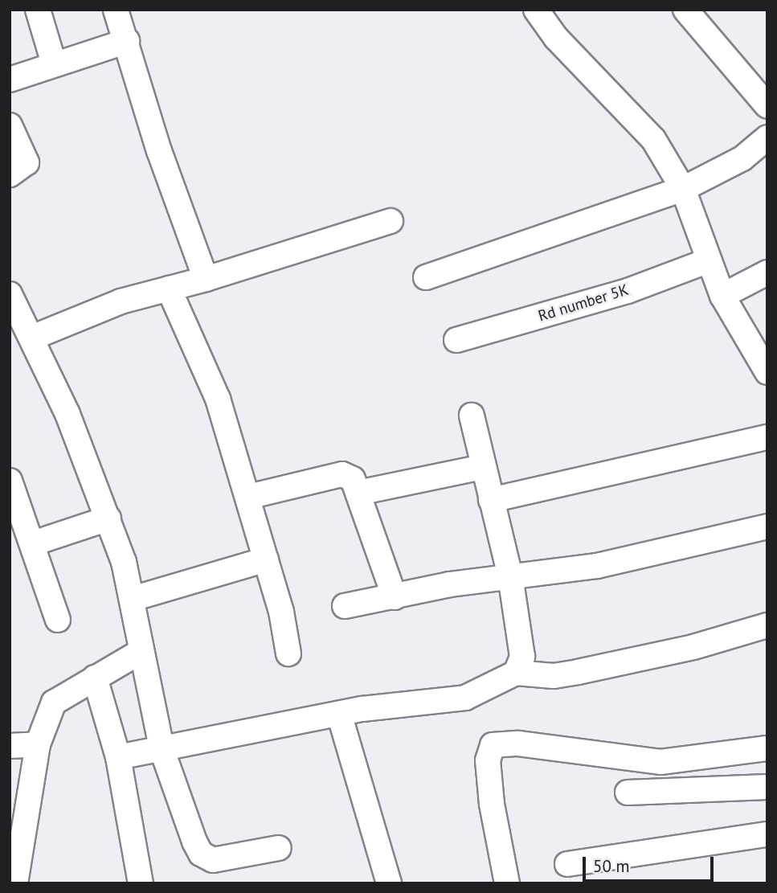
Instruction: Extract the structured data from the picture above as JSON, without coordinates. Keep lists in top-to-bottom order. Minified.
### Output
{"streets":{"street":["Rd number 5K"]},"scale_bar":"50 m"}
